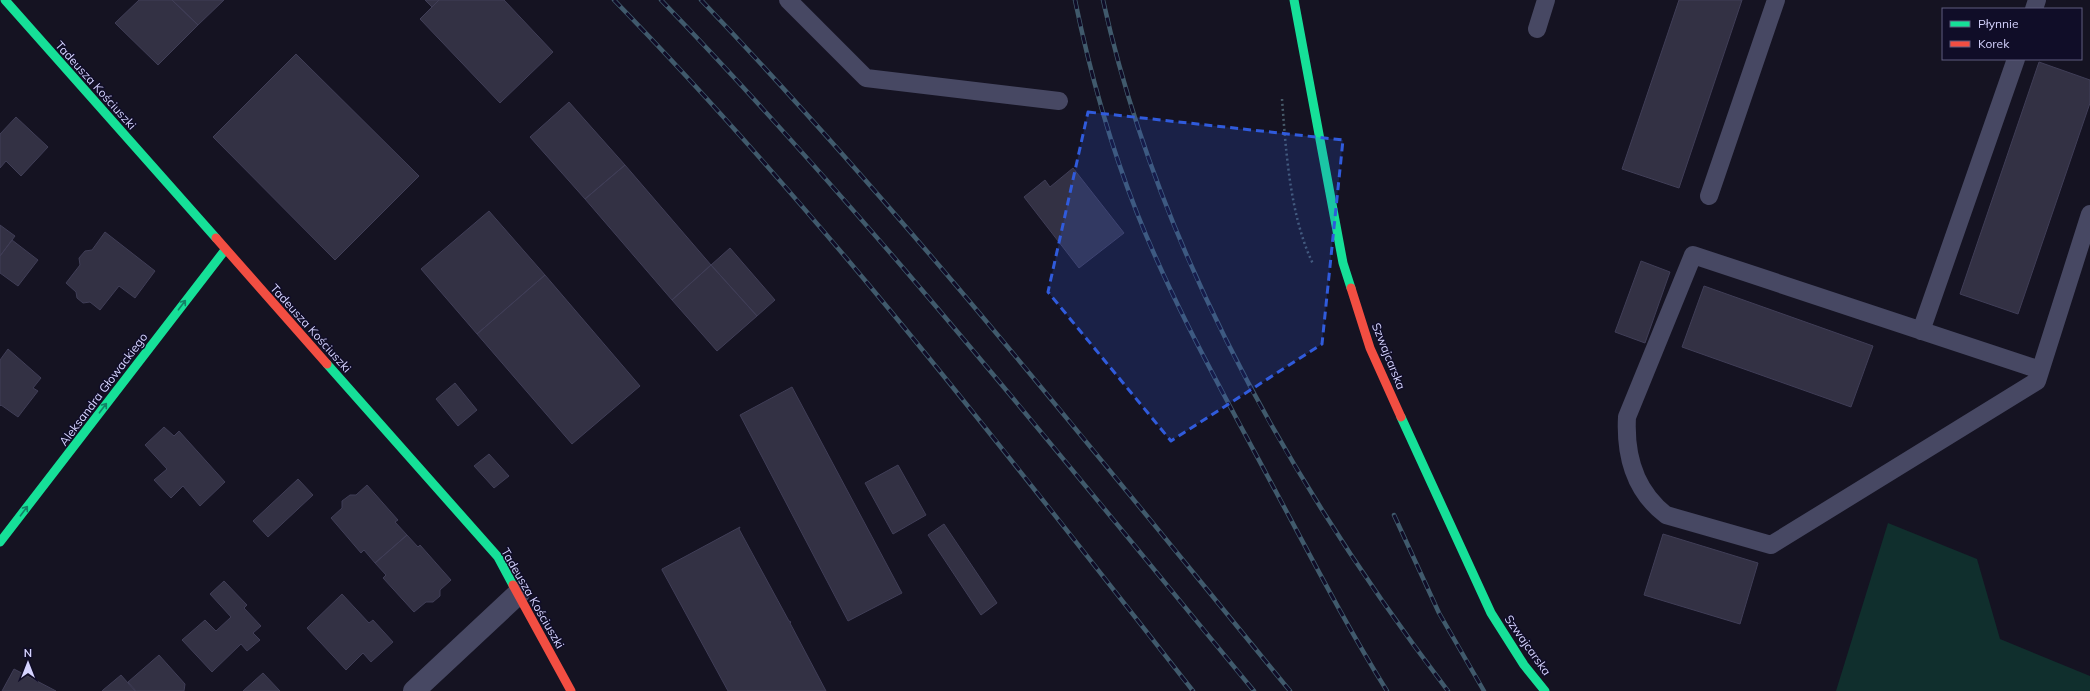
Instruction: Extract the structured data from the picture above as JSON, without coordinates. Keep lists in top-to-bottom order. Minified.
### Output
{"streets":{"street":["Tadeusza Kościuszki","Szwajcarska","Aleksandra Głowackiego"]},"crossings":[["Tadeusza Kościuszki","Aleksandra Głowackiego"]],"one_way":["Aleksandra Głowackiego"],"legend":["Płynnie","Korek"],"north":"top"}
